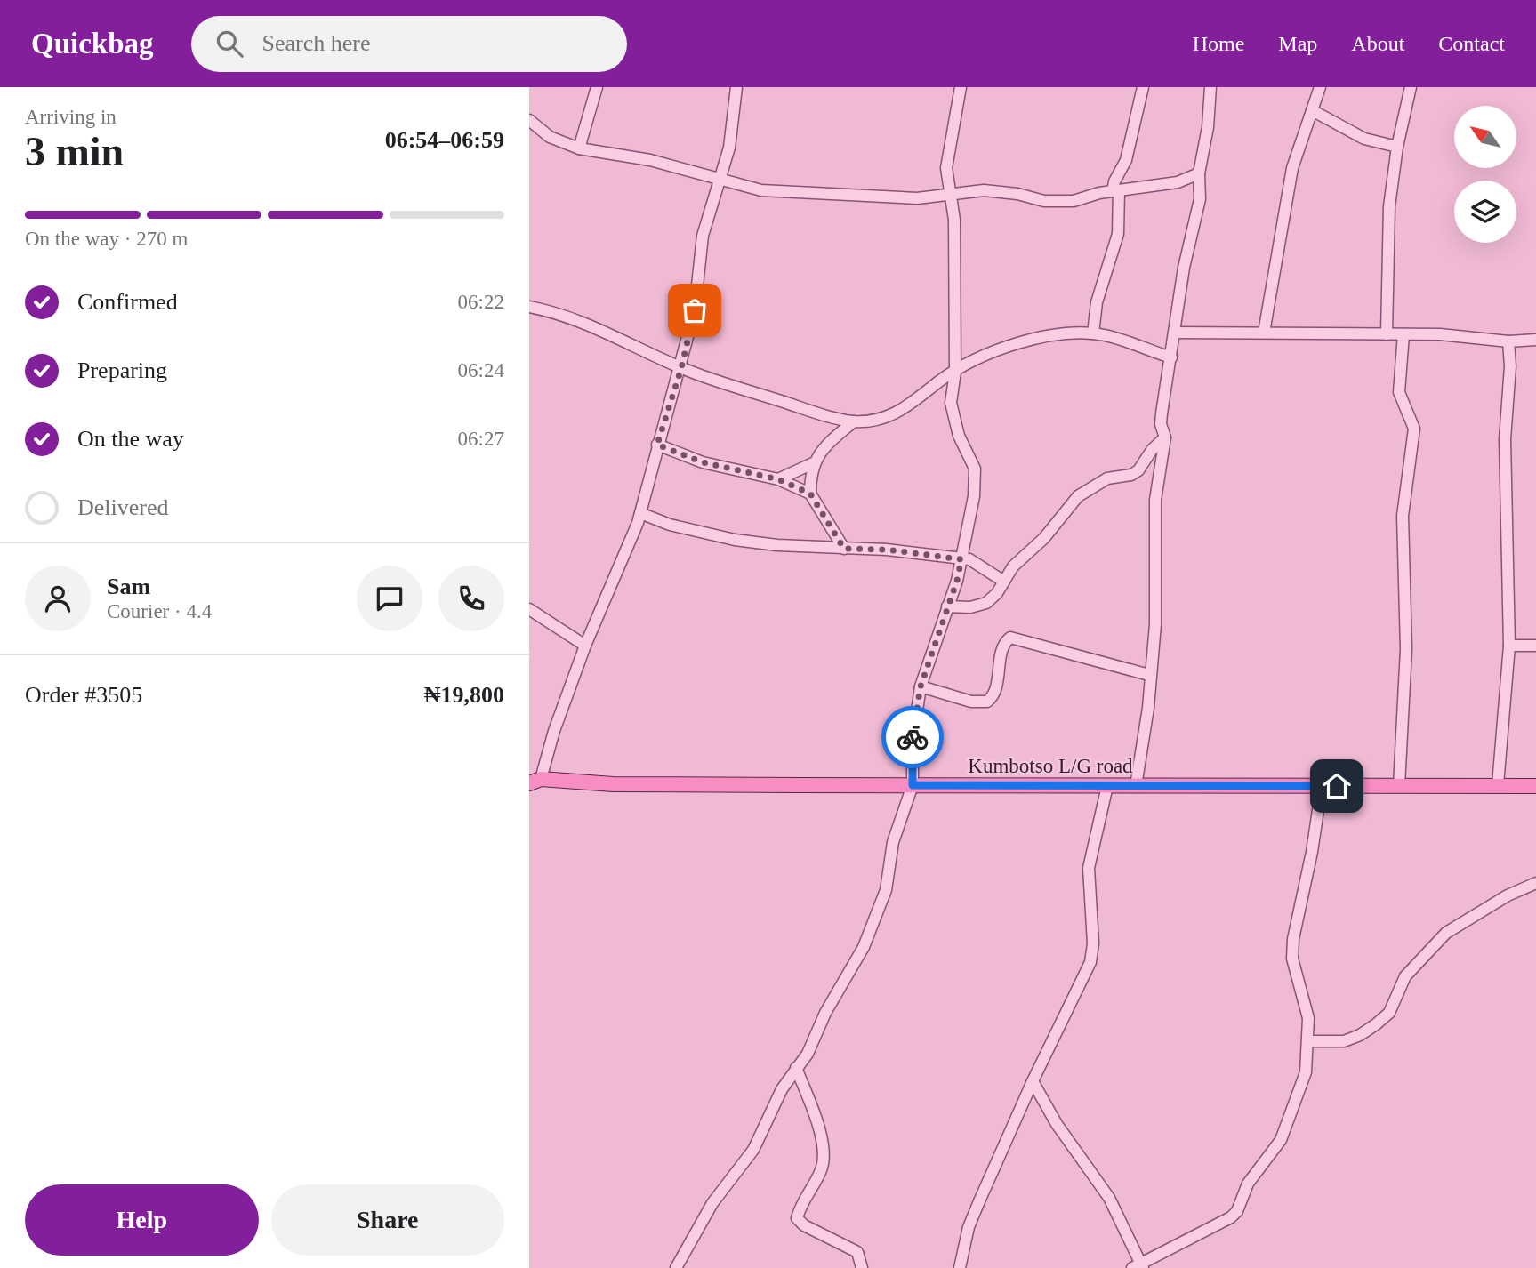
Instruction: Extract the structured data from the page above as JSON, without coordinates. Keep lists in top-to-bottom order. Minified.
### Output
{"streets":{"main road":["Kumbotso L/G road"]},"north":"top left","page":{"header":"Quickbag","search":"Search here","nav":["Home","Map","About","Contact"],"heading":["3 min","Arriving in","06:54–06:59"],"panel":["Sam","Courier · 4.4","Order #3505","₦19,800"],"bar":"On the way · 270 m","list":[["Confirmed","06:22"],["Preparing","06:24"],["On the way","06:27"],"Delivered"],"buttons":["Help","Share"]}}
